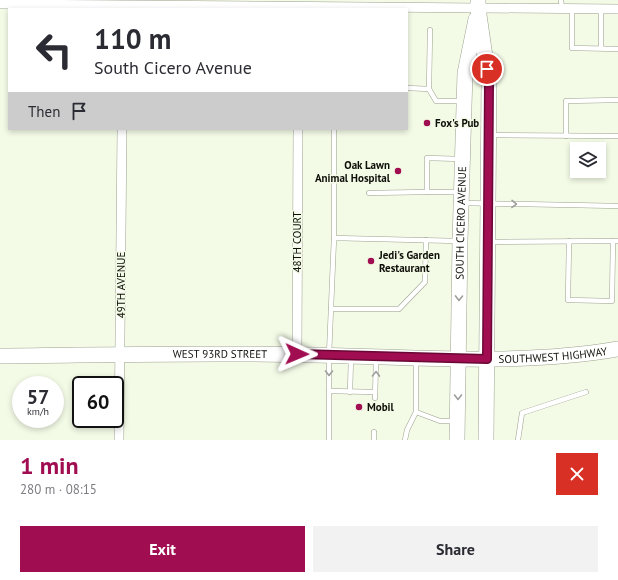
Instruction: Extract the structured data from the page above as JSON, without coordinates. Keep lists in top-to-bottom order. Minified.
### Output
{"streets":{"main road":["SOUTH CICERO AVENUE","SOUTHWEST HIGHWAY","WEST 93RD STREET"],"street":["48TH COURT","49TH AVENUE"]},"crossings":[["SOUTH CICERO AVENUE","WEST 93RD STREET"],["48TH COURT","WEST 93RD STREET"],["49TH AVENUE","WEST 93RD STREET"],["SOUTHWEST HIGHWAY","WEST 93RD STREET"]],"places":["Fox's Pub","Oak Lawn Animal Hospital","Jedi's Garden Restaurant","Mobil"],"page":{"turn":["110 m","South Cicero Avenue"],"then":"Then","speed":"57 km/h","limit":"60","heading":["1 min","280 m · 08:15"],"buttons":["Exit","Share"]}}
